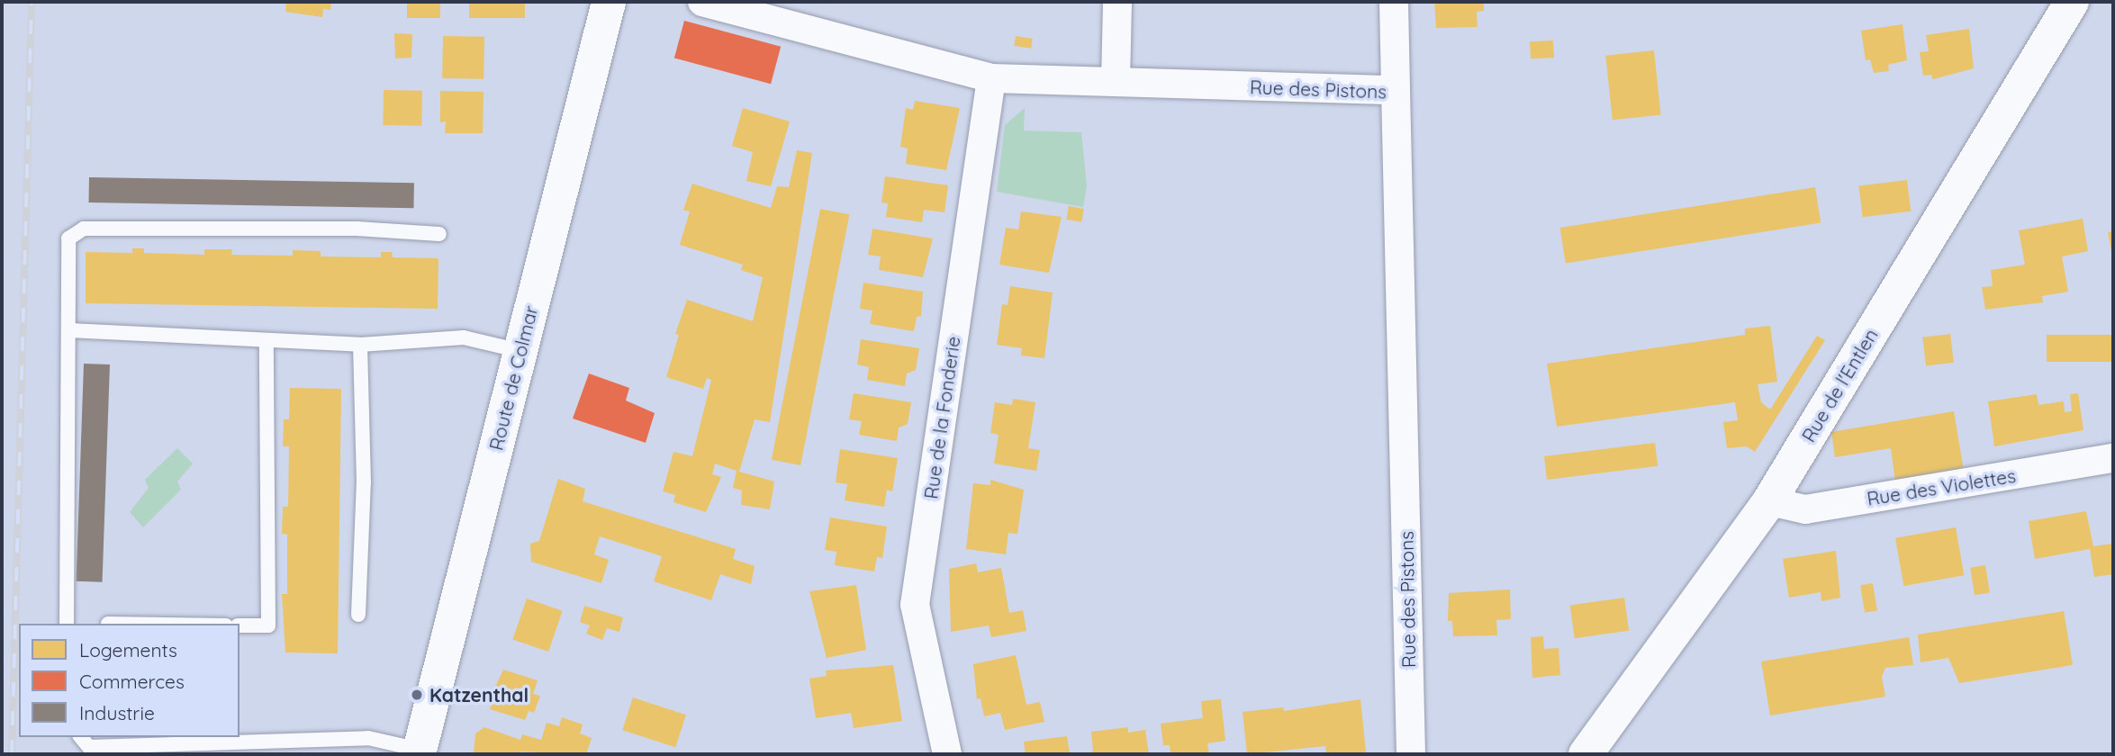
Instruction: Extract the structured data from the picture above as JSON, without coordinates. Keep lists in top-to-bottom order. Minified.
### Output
{"streets":{"street":["Rue des Pistons","Route de Colmar","Rue de l'Entlen","Rue de la Fonderie","Rue des Violettes"]},"crossings":[["Rue des Pistons","Rue de la Fonderie"],["Rue de l'Entlen","Rue des Violettes"]],"places":["Katzenthal"],"legend":["Logements","Commerces","Industrie"]}
